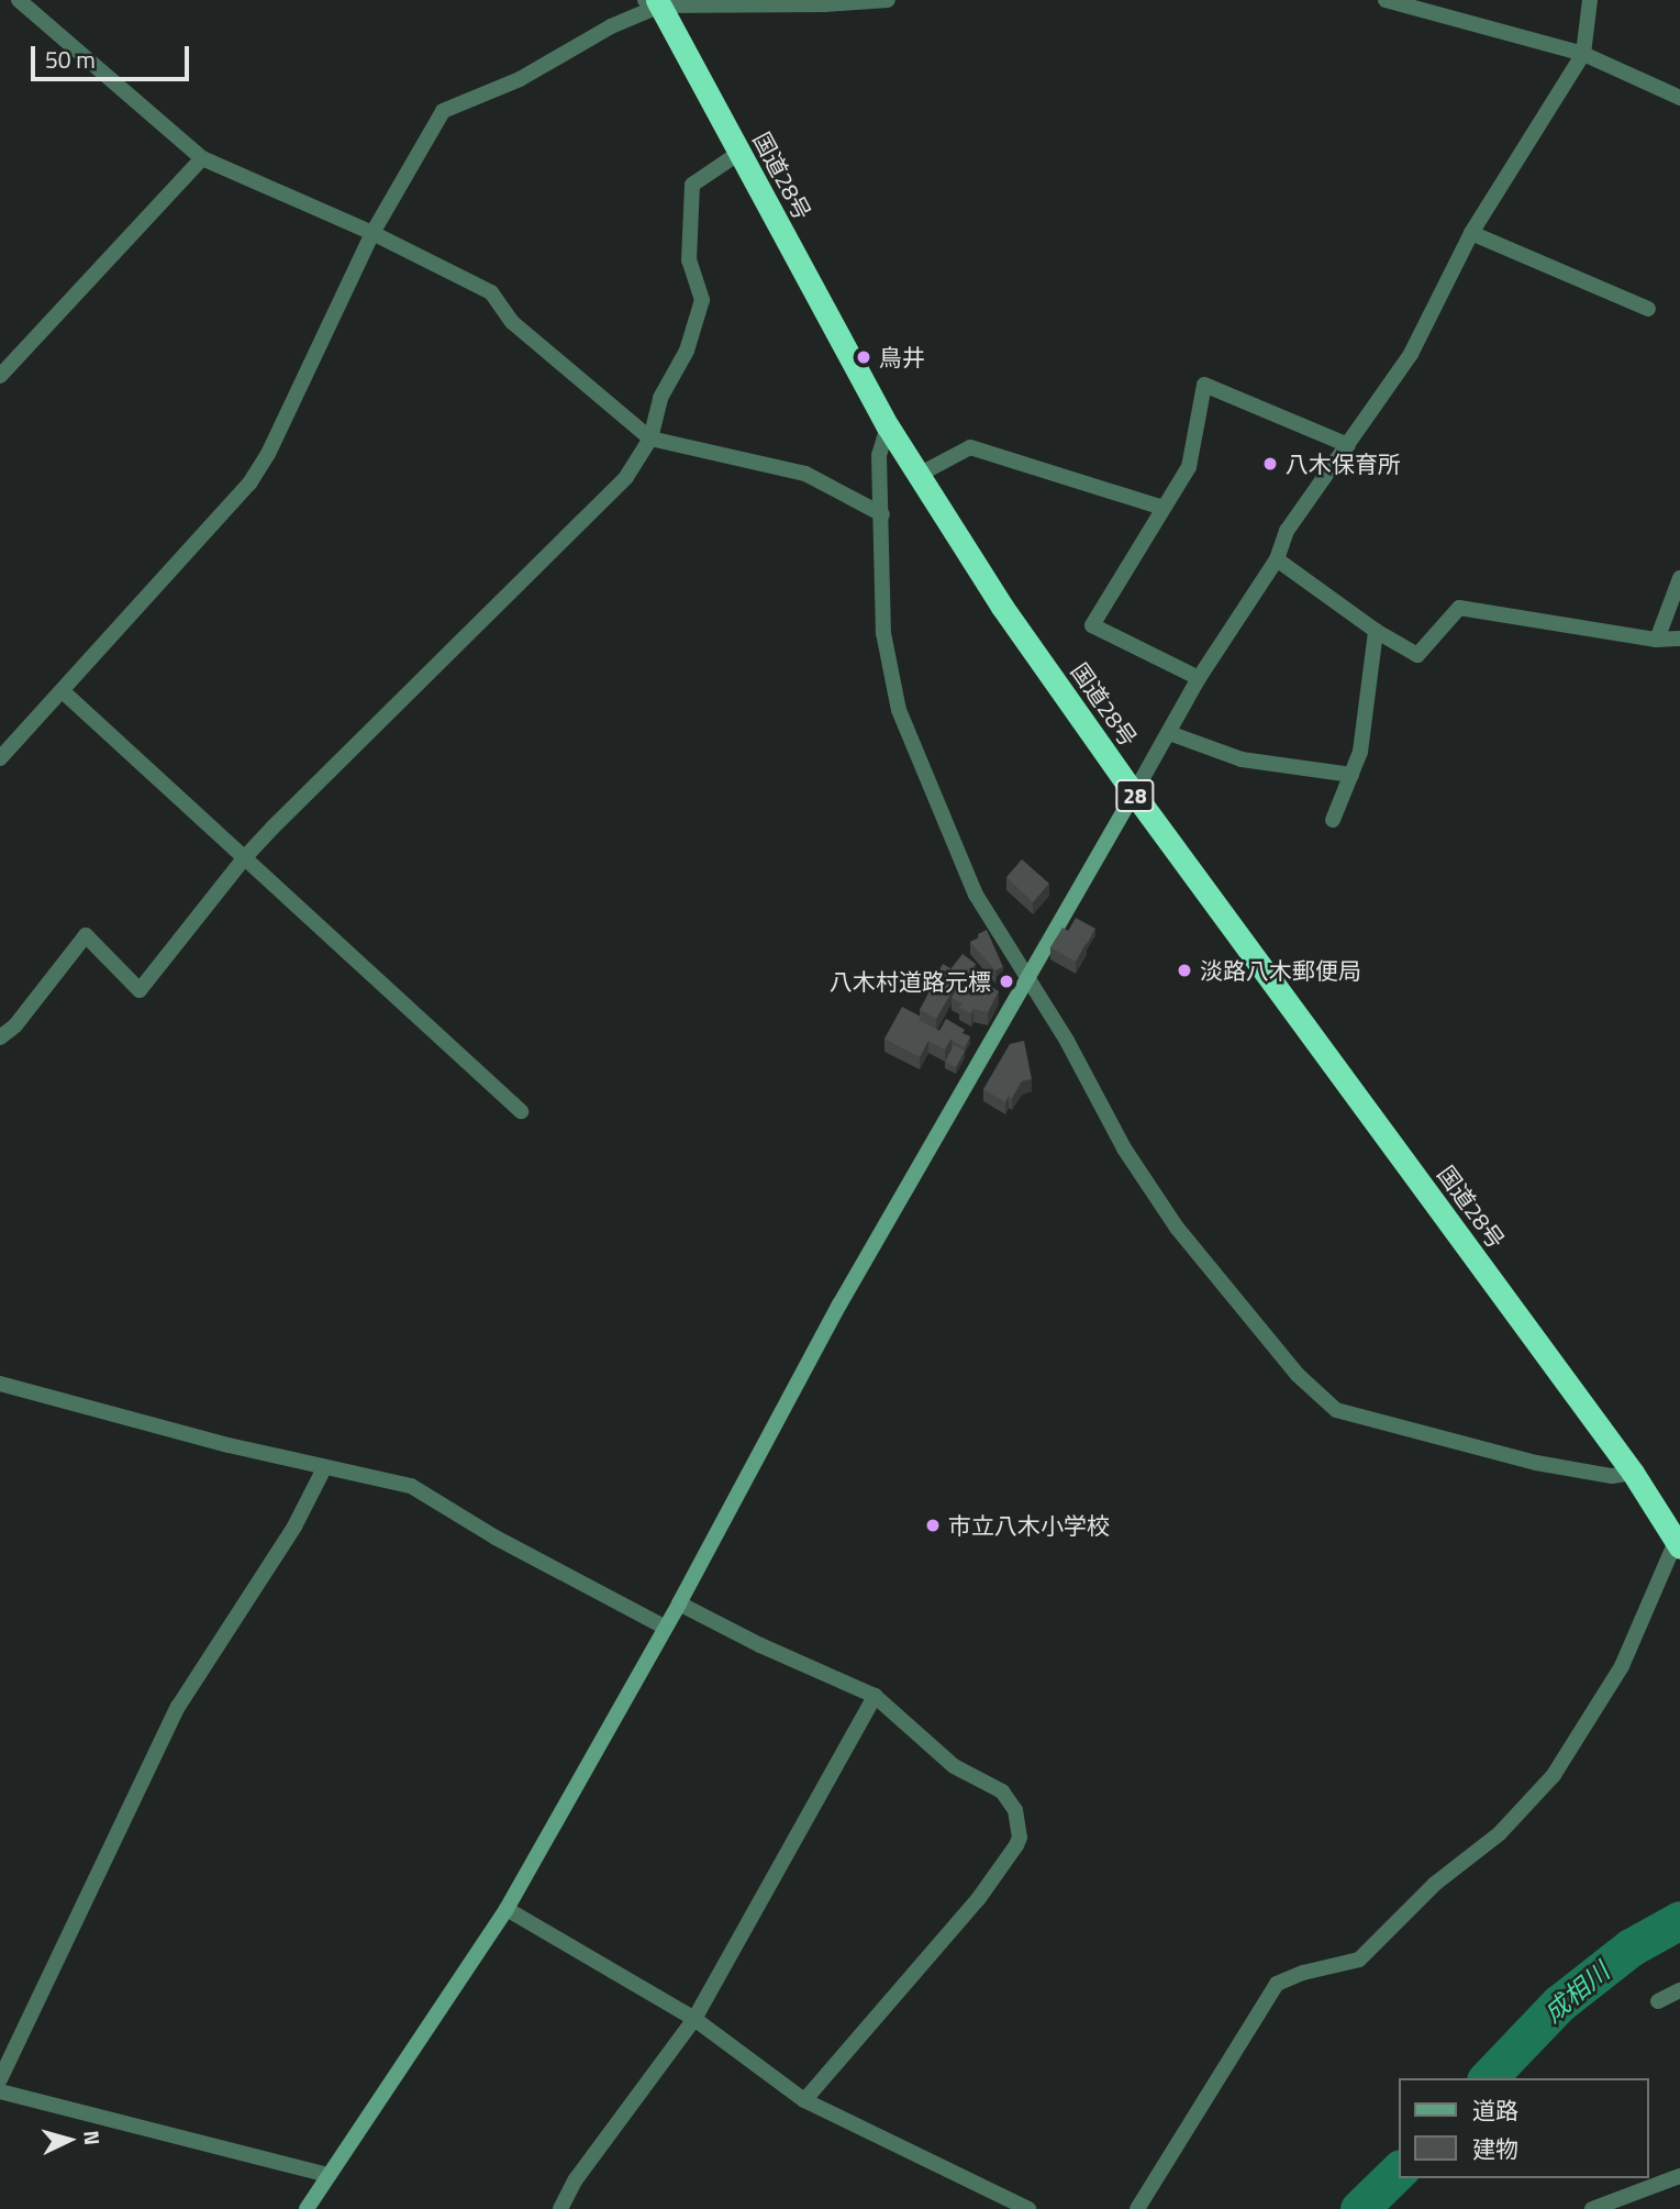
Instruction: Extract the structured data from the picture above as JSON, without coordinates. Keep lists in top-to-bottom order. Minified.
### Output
{"streets":{"highway":["国道28号","28"]},"water":["成相川"],"places":["鳥井","八木保育所","淡路八木郵便局","八木村道路元標","市立八木小学校"],"legend":["道路","建物"],"scale_bar":"50 m","north":"right"}
